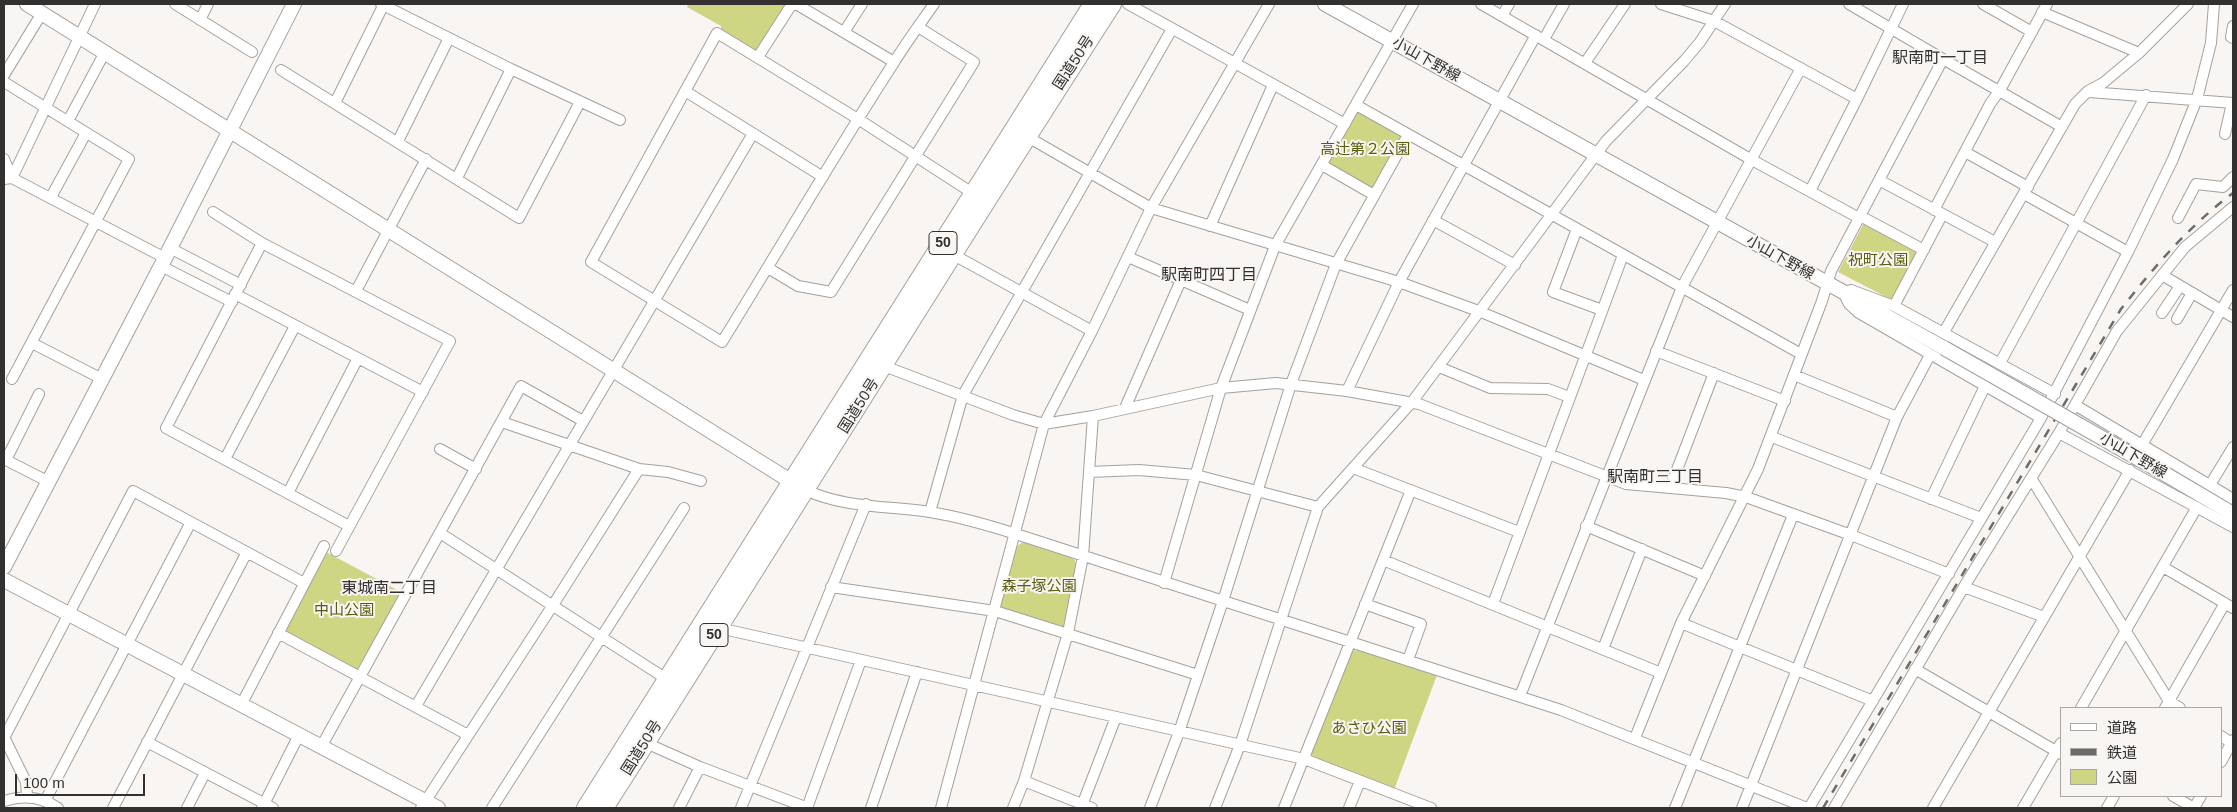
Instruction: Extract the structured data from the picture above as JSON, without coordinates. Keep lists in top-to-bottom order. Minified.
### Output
{"streets":{"highway":["国道50号","50"],"street":["小山下野線"]},"districts":["駅南町一丁目","駅南町四丁目","駅南町三丁目","東城南二丁目"],"parks":["高辻第２公園","祝町公園","森子塚公園","中山公園","あさひ公園"],"legend":["道路","鉄道","公園"],"scale_bar":"100 m"}
